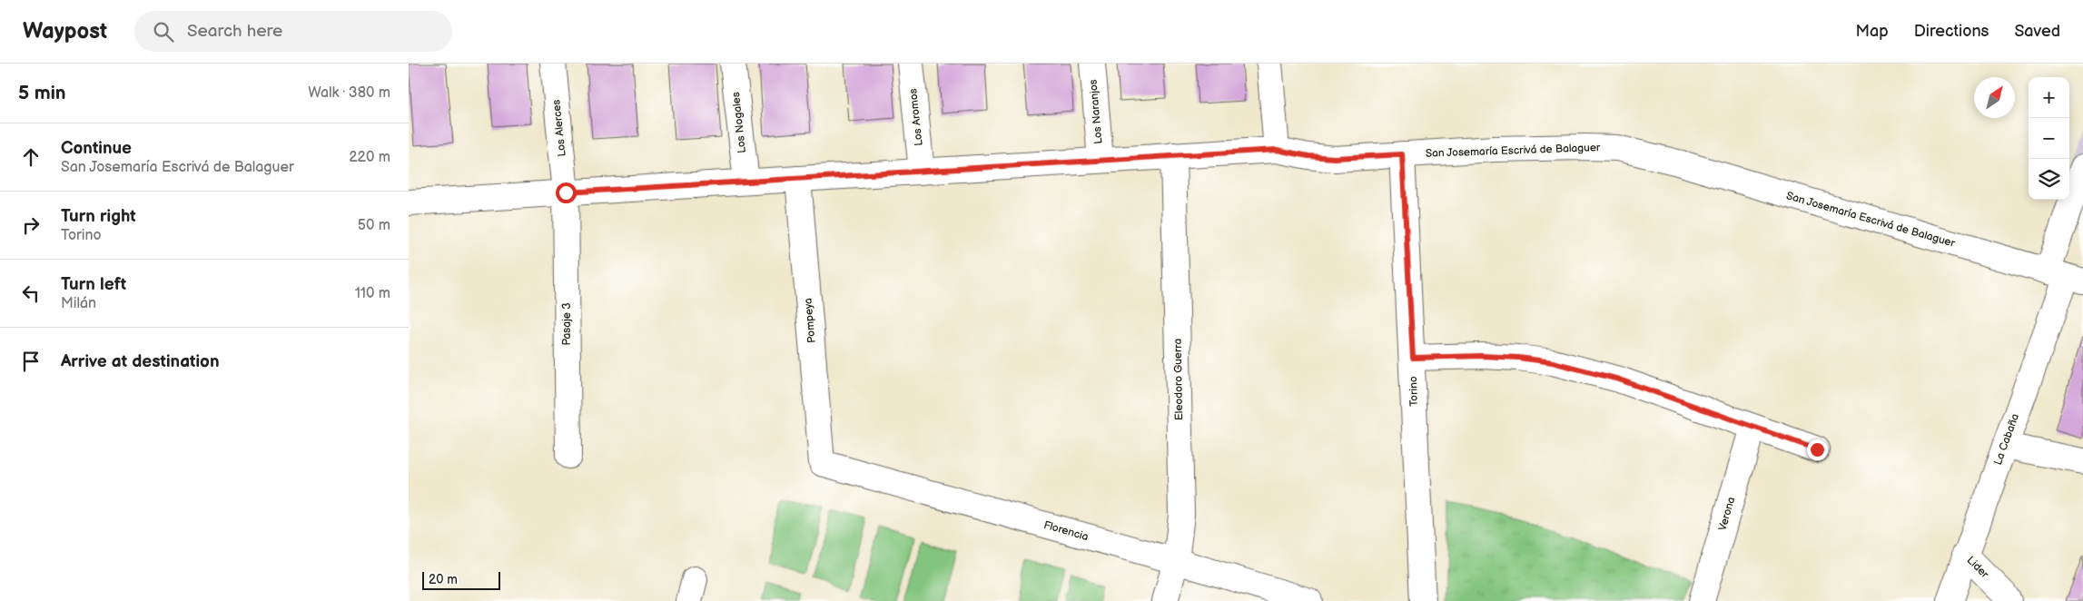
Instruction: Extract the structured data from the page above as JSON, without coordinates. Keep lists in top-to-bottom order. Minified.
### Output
{"streets":{"street":["Los Naranjos","Los Aromos","Los Nogales","Los Alerces","San Josemaría Escrivá de Balaguer","Pompeya","Pasaje 3","Eleodoro Guerra","Torino","La Cabaña","Verona","Florencia","Lider"]},"crossings":[["Los Naranjos","San Josemaría Escrivá de Balaguer"],["Los Aromos","San Josemaría Escrivá de Balaguer"],["Los Nogales","San Josemaría Escrivá de Balaguer"],["Los Alerces","San Josemaría Escrivá de Balaguer"],["Los Alerces","Pasaje 3"],["San Josemaría Escrivá de Balaguer","Pompeya"],["San Josemaría Escrivá de Balaguer","Pasaje 3"],["San Josemaría Escrivá de Balaguer","Eleodoro Guerra"],["San Josemaría Escrivá de Balaguer","Torino"],["San Josemaría Escrivá de Balaguer","La Cabaña"],["Pompeya","Florencia"],["Eleodoro Guerra","Florencia"],["La Cabaña","Lider"]],"scale_bar":"20 m","north":"top right","page":{"header":"Waypost","search":"Search here","nav":["Map","Directions","Saved"],"heading":["5 min","Walk · 380 m"],"map_buttons":["+","−"],"list":[["Continue","San Josemaría Escrivá de Balaguer","220 m"],["Turn right","Torino","50 m"],["Turn left","Milán","110 m"],"Arrive at destination"],"scale":"20 m"}}
